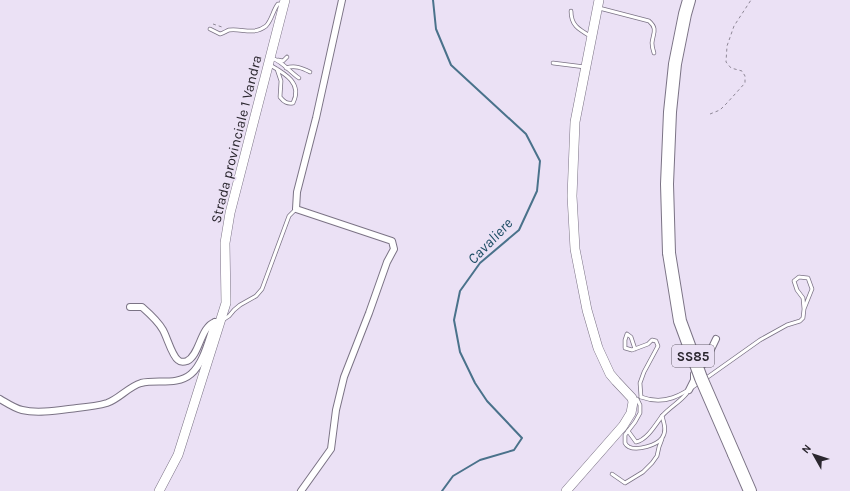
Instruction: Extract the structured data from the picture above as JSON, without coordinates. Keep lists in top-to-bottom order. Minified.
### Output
{"streets":{"highway":["SS85"],"main road":["Strada provinciale 1 Vandra"]},"water":["Cavaliere"],"north":"top left"}
